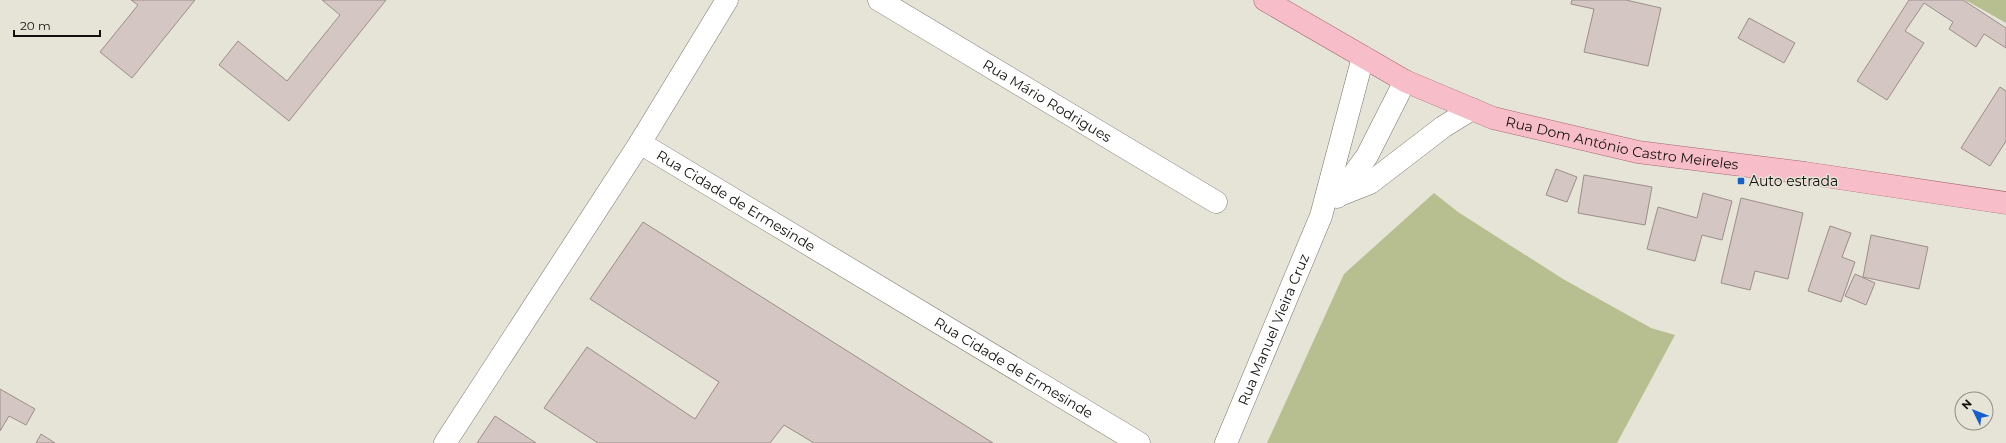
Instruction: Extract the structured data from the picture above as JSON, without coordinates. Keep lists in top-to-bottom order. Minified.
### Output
{"streets":{"main road":["Rua Dom António Castro Meireles"],"street":["Rua Mário Rodrigues","Rua Cidade de Ermesinde","Rua Manuel Vieira Cruz"]},"crossings":[["Rua Dom António Castro Meireles","Rua Manuel Vieira Cruz"]],"places":{"transit":["Auto estrada"]},"scale_bar":"20 m","north":"top left"}
